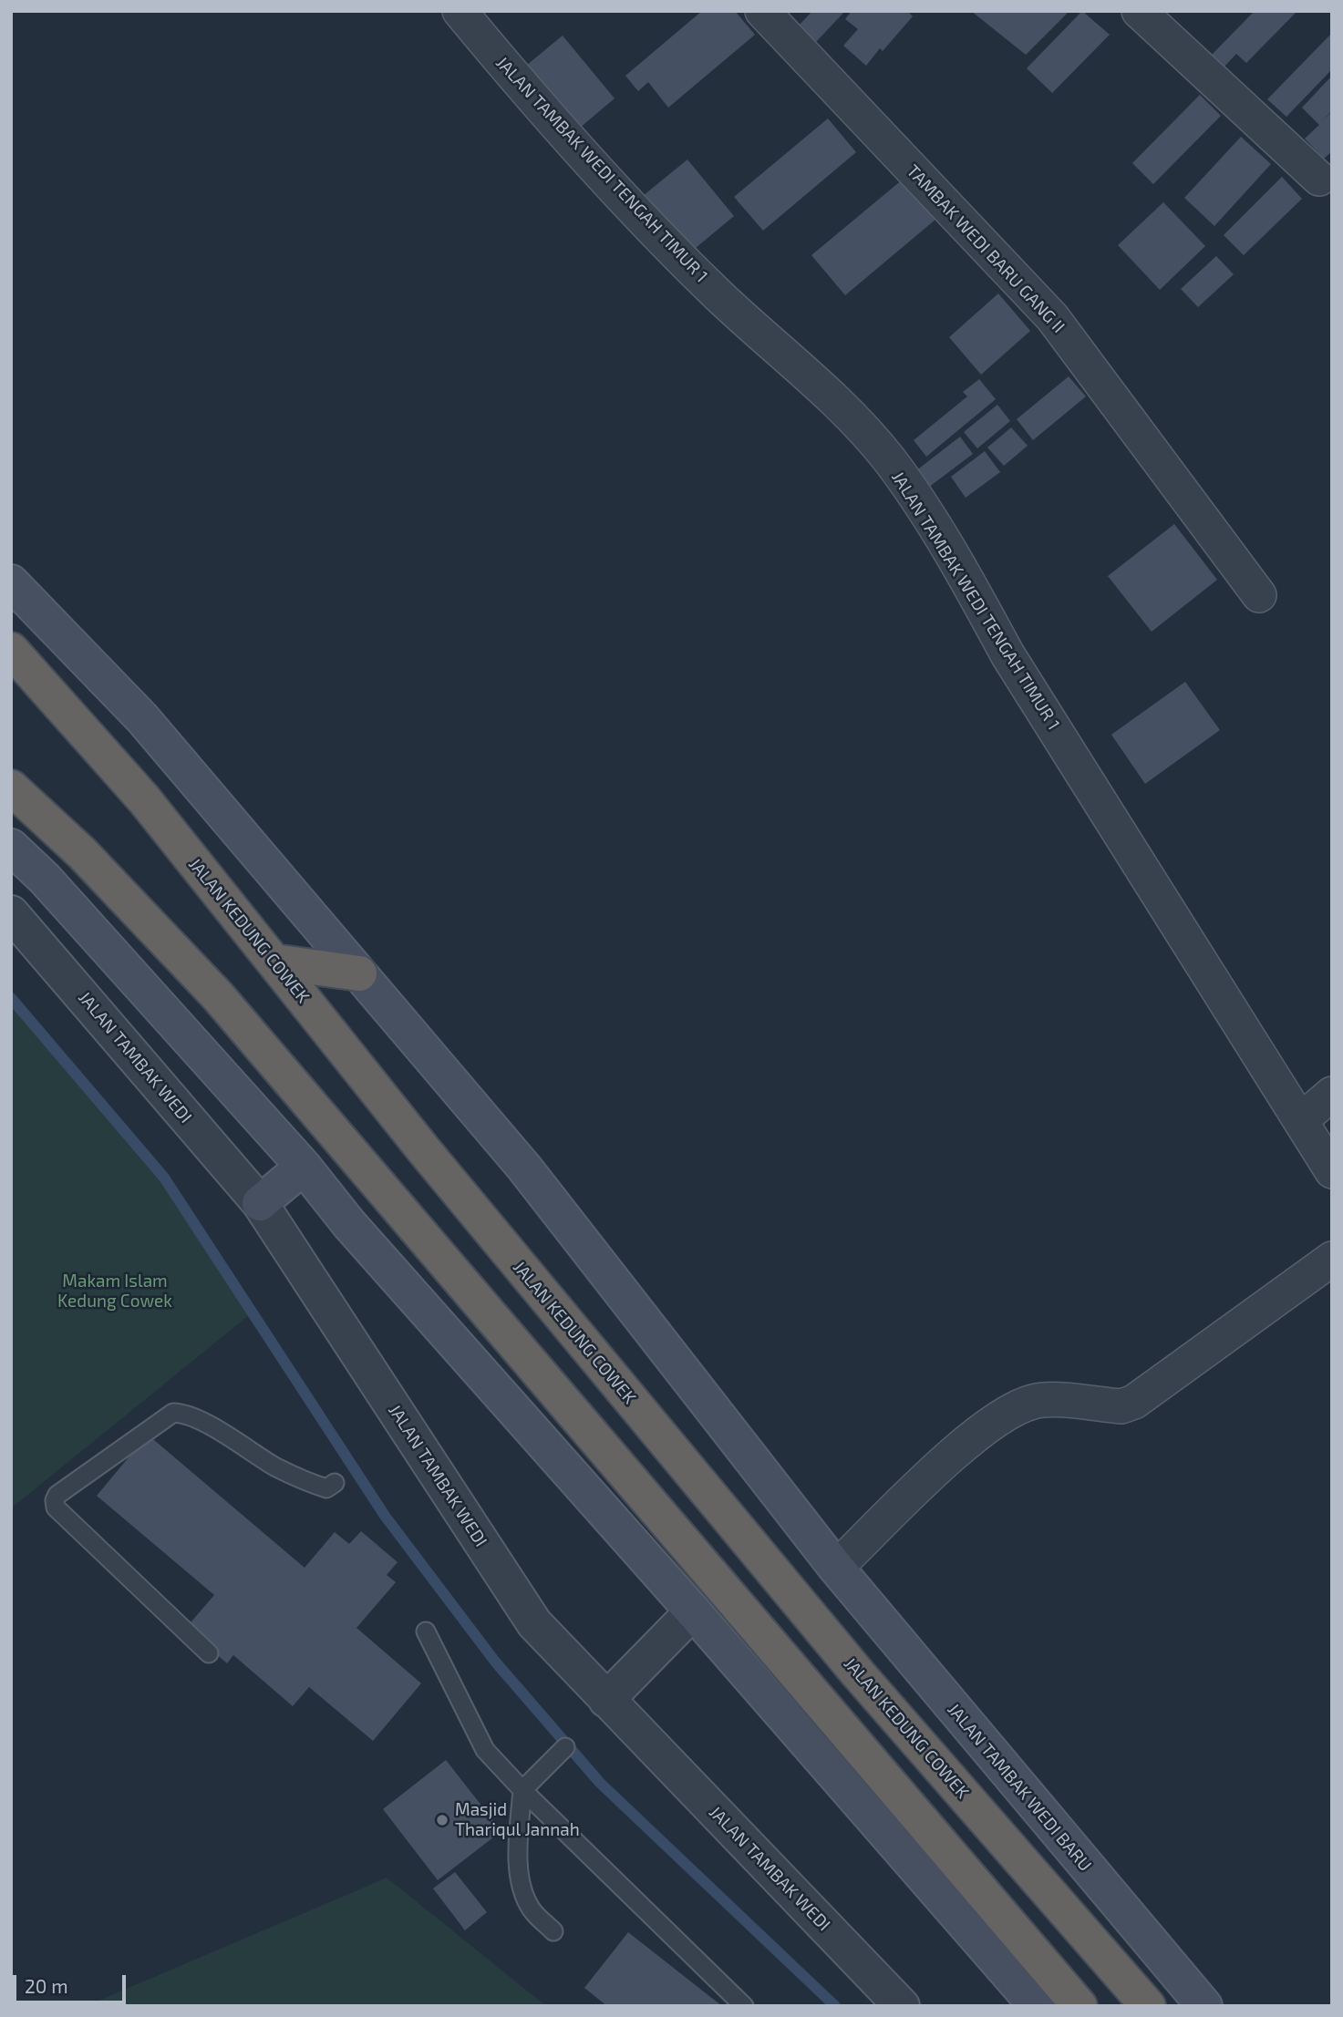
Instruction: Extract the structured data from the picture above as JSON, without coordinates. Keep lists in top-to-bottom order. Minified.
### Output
{"streets":{"highway":["JALAN KEDUNG COWEK"],"main road":["JALAN TAMBAK WEDI BARU"],"street":["JALAN TAMBAK WEDI TENGAH TIMUR 1","TAMBAK WEDI BARU GANG II","JALAN TAMBAK WEDI"]},"parks":["Makam Islam Kedung Cowek"],"places":["Masjid Thariqul Jannah"],"scale_bar":"20 m"}
